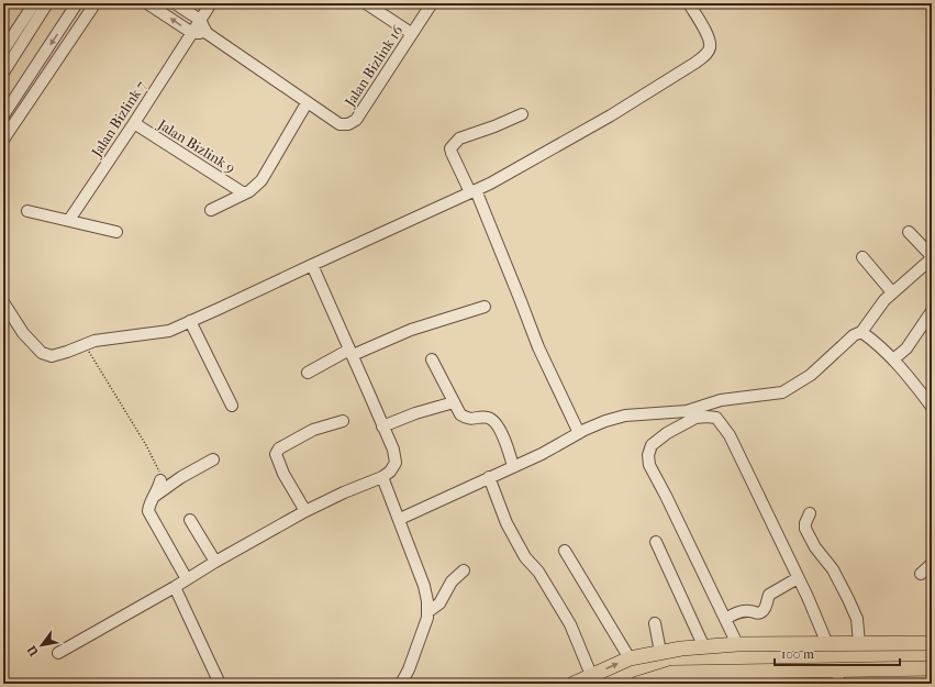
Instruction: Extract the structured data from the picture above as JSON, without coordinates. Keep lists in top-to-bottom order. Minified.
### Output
{"streets":{"street":["Jalan Bizlink 16","Jalan Bizlink 7","Jalan Bizlink 9"]},"crossings":[["Jalan Bizlink 7","Jalan Bizlink 9"]],"scale_bar":"100 m","north":"bottom left"}
